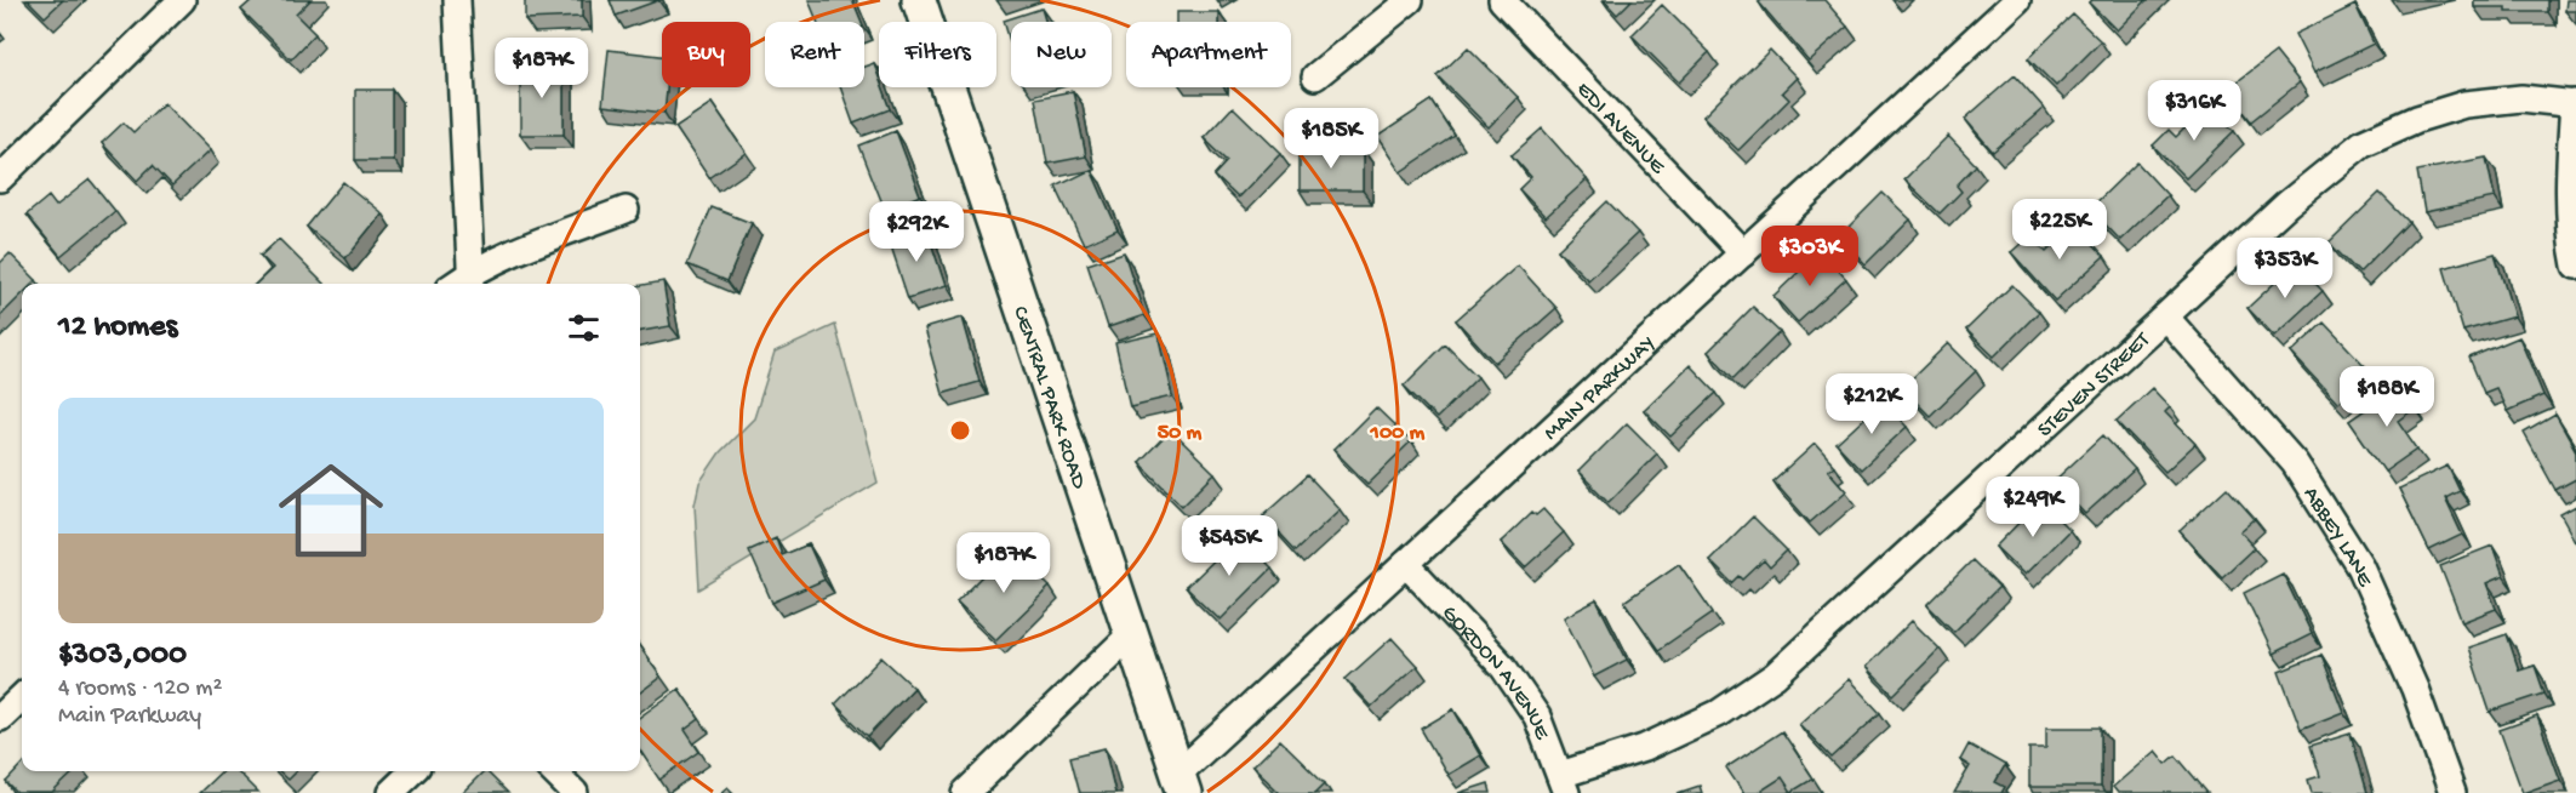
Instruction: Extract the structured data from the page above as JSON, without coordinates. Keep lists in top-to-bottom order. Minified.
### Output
{"streets":{"street":["EDI AVENUE","STEVEN STREET","MAIN PARKWAY","CENTRAL PARK ROAD","ABBEY LANE","GORDON AVENUE"]},"crossings":[["EDI AVENUE","MAIN PARKWAY"],["STEVEN STREET","ABBEY LANE"],["STEVEN STREET","GORDON AVENUE"],["MAIN PARKWAY","CENTRAL PARK ROAD"],["MAIN PARKWAY","GORDON AVENUE"]],"page":{"chip":["Buy","Rent","Filters","New","Apartment"],"price":["$187K","$316K","$185K","$225K","$292K","$303K","$353K","$188K","$212K","$249K","$545K","$187K"],"heading":"12 homes","list":[{"name":"$303,000","note":"4 rooms · 120 m² · Main Parkway"}]},"rings":["50 m","100 m"]}
